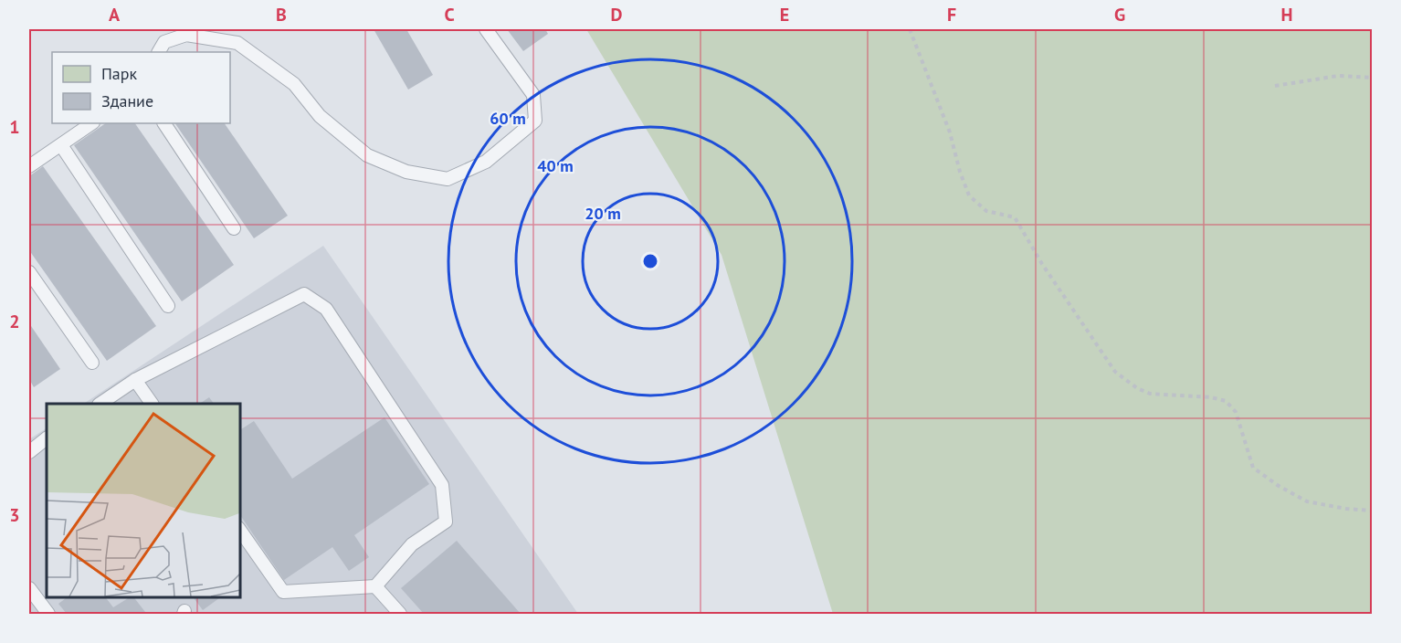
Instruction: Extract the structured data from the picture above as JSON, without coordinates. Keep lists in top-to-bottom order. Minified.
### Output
{"legend":["Парк","Здание"],"grid":{"columns":["A","B","C","D","E","F","G","H"],"rows":["1","2","3"]},"rings":["60 m","40 m","20 m"]}
